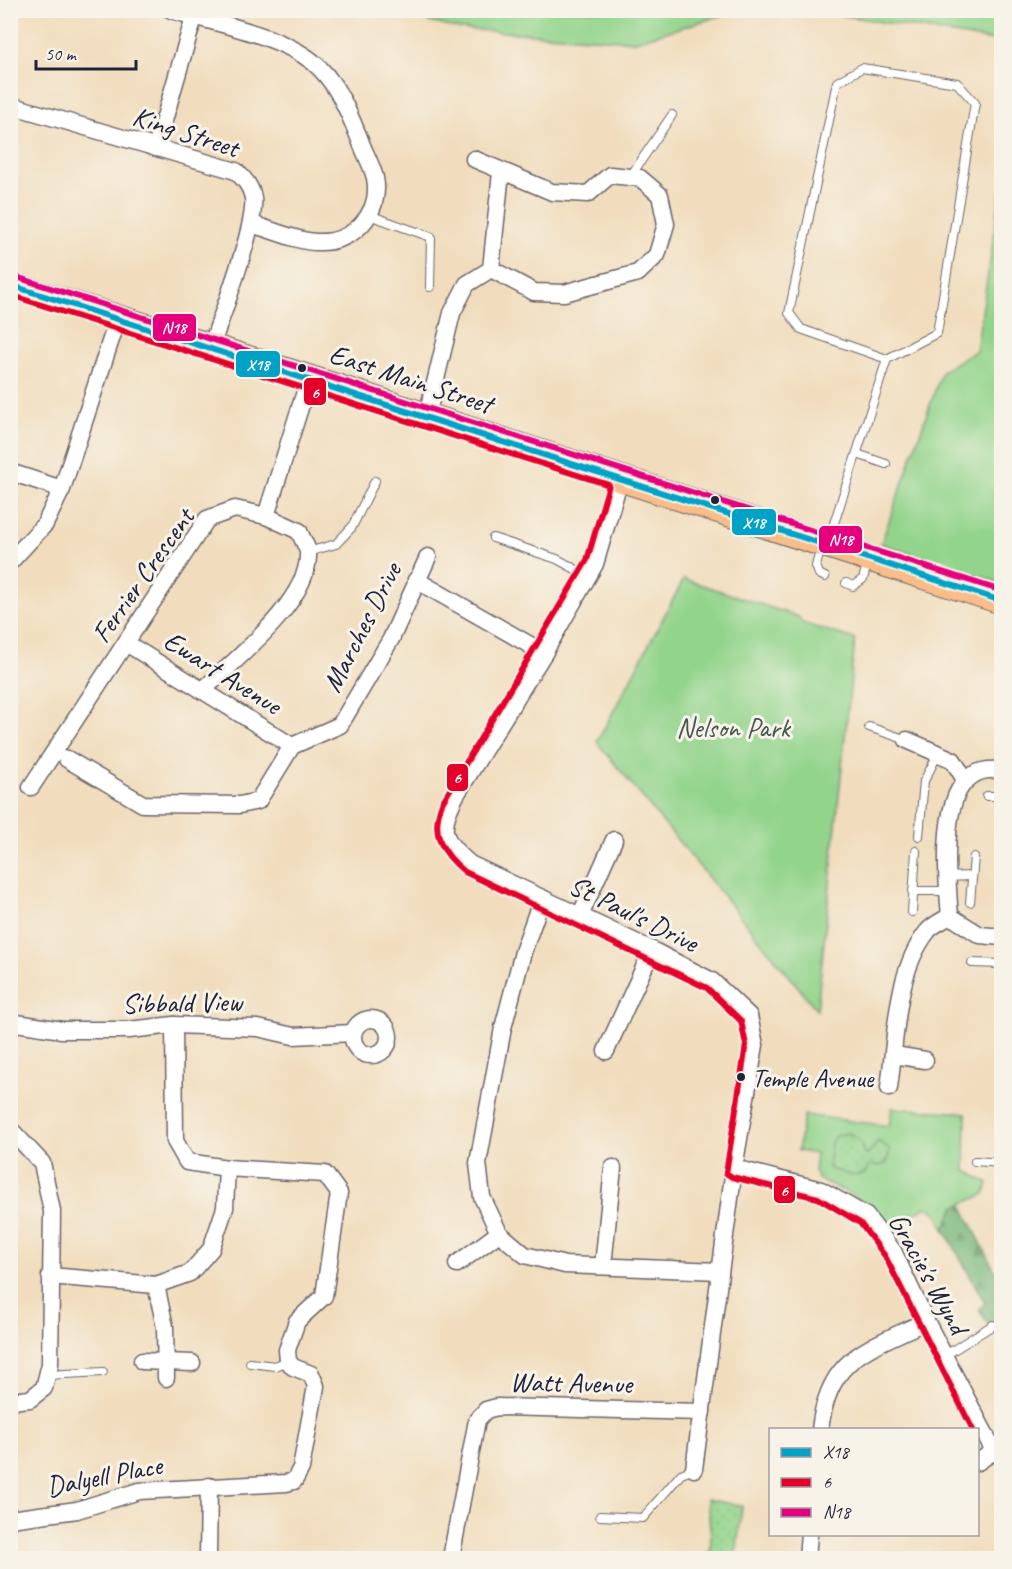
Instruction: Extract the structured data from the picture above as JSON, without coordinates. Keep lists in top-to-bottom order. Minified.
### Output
{"streets":{"main road":["East Main Street"],"street":["King Street","Ferrier Crescent","Marches Drive","Ewart Avenue","St Paul's Drive","Sibbald View","Gracie's Wynd","Watt Avenue","Dalyell Place"]},"crossings":[["King Street","East Main Street"],["East Main Street","St Paul's Drive"],["Ferrier Crescent","Ewart Avenue"],["Marches Drive","Ewart Avenue"],["St Paul's Drive","Gracie's Wynd"],["St Paul's Drive","Watt Avenue"]],"parks":["Nelson Park"],"places":["Temple Avenue"],"lines":["transit line N18","transit line X18","transit line 6"],"legend":["X18","6","N18"],"scale_bar":"50 m"}
